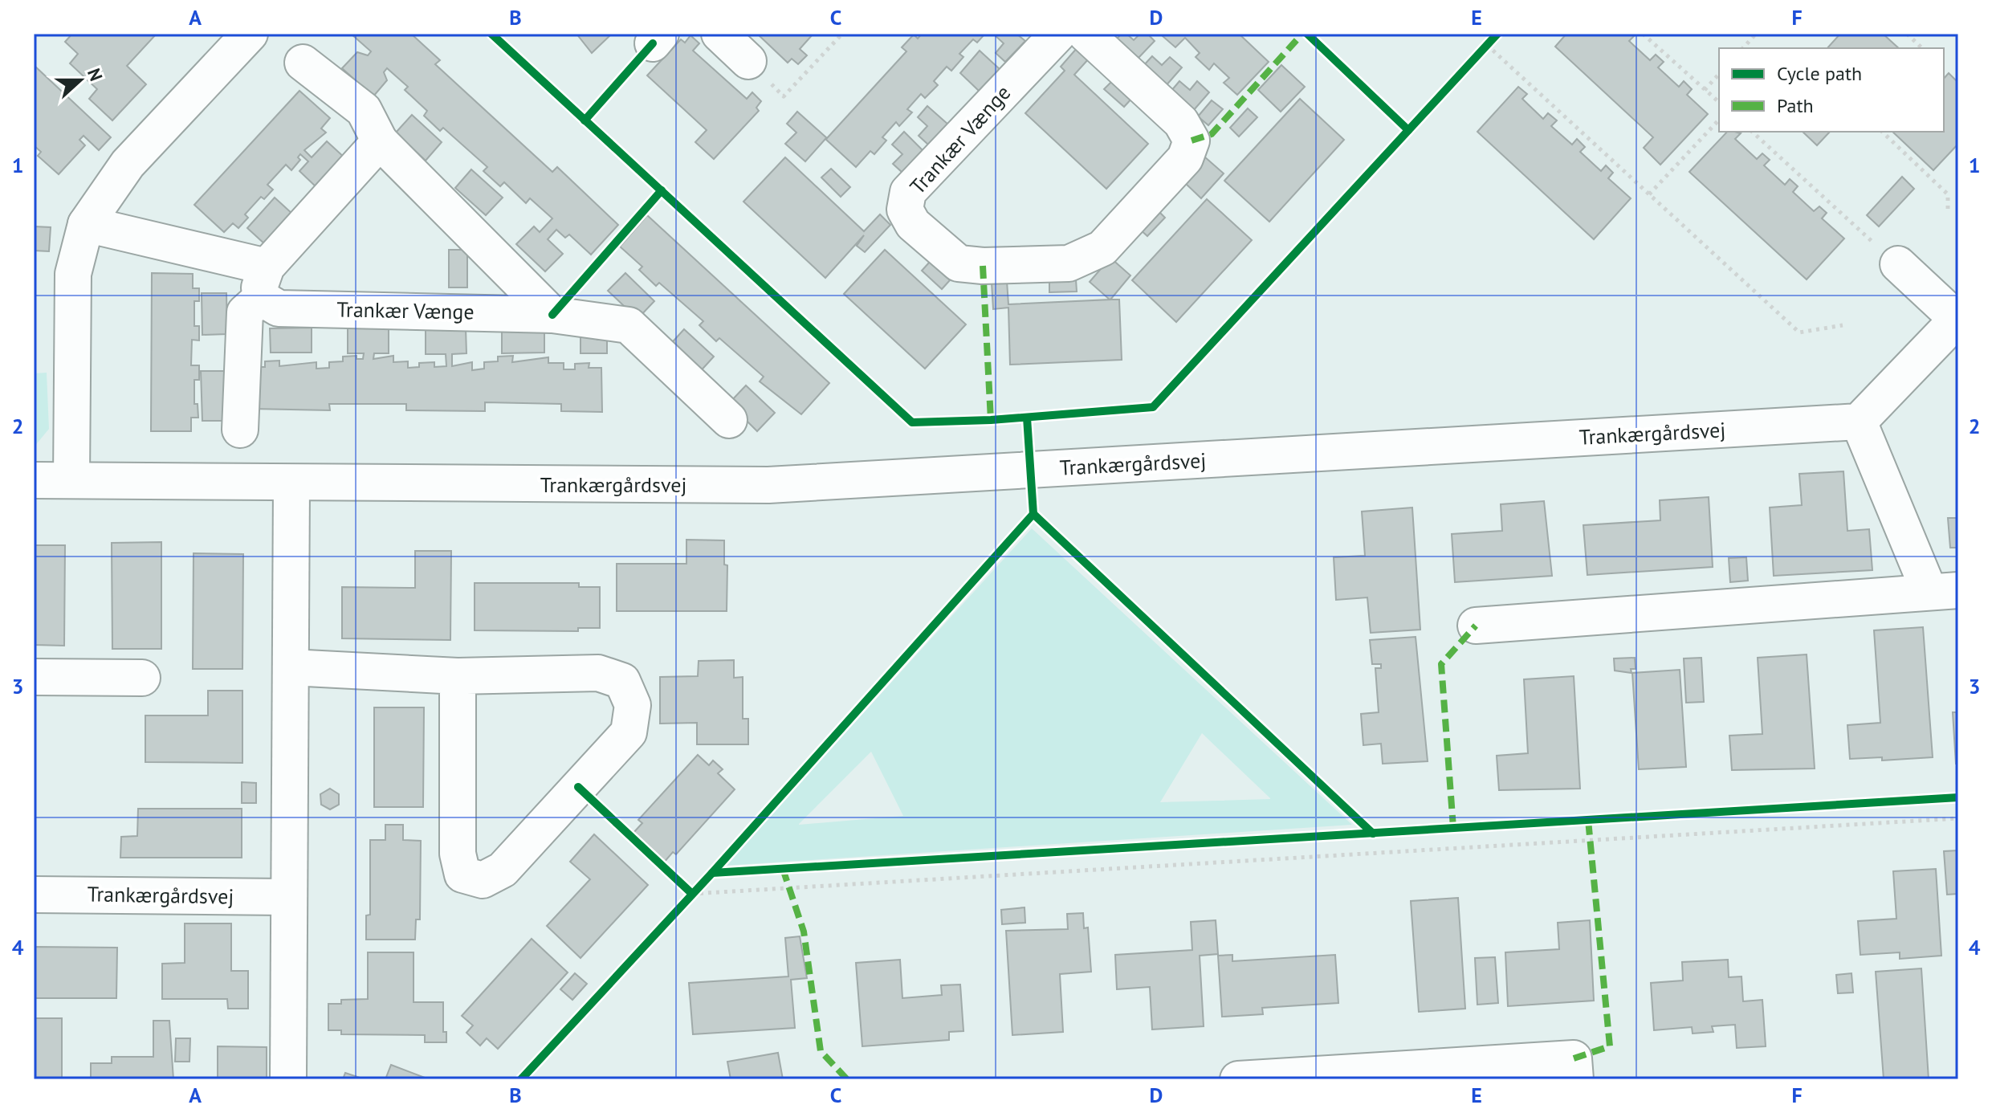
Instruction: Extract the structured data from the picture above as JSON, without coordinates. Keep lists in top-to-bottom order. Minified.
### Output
{"streets":{"street":["Trankær Vænge","Trankærgårdsvej"]},"legend":["Cycle path","Path"],"north":"right","grid":{"columns":["A","B","C","D","E","F"],"rows":["1","2","3","4"]}}
